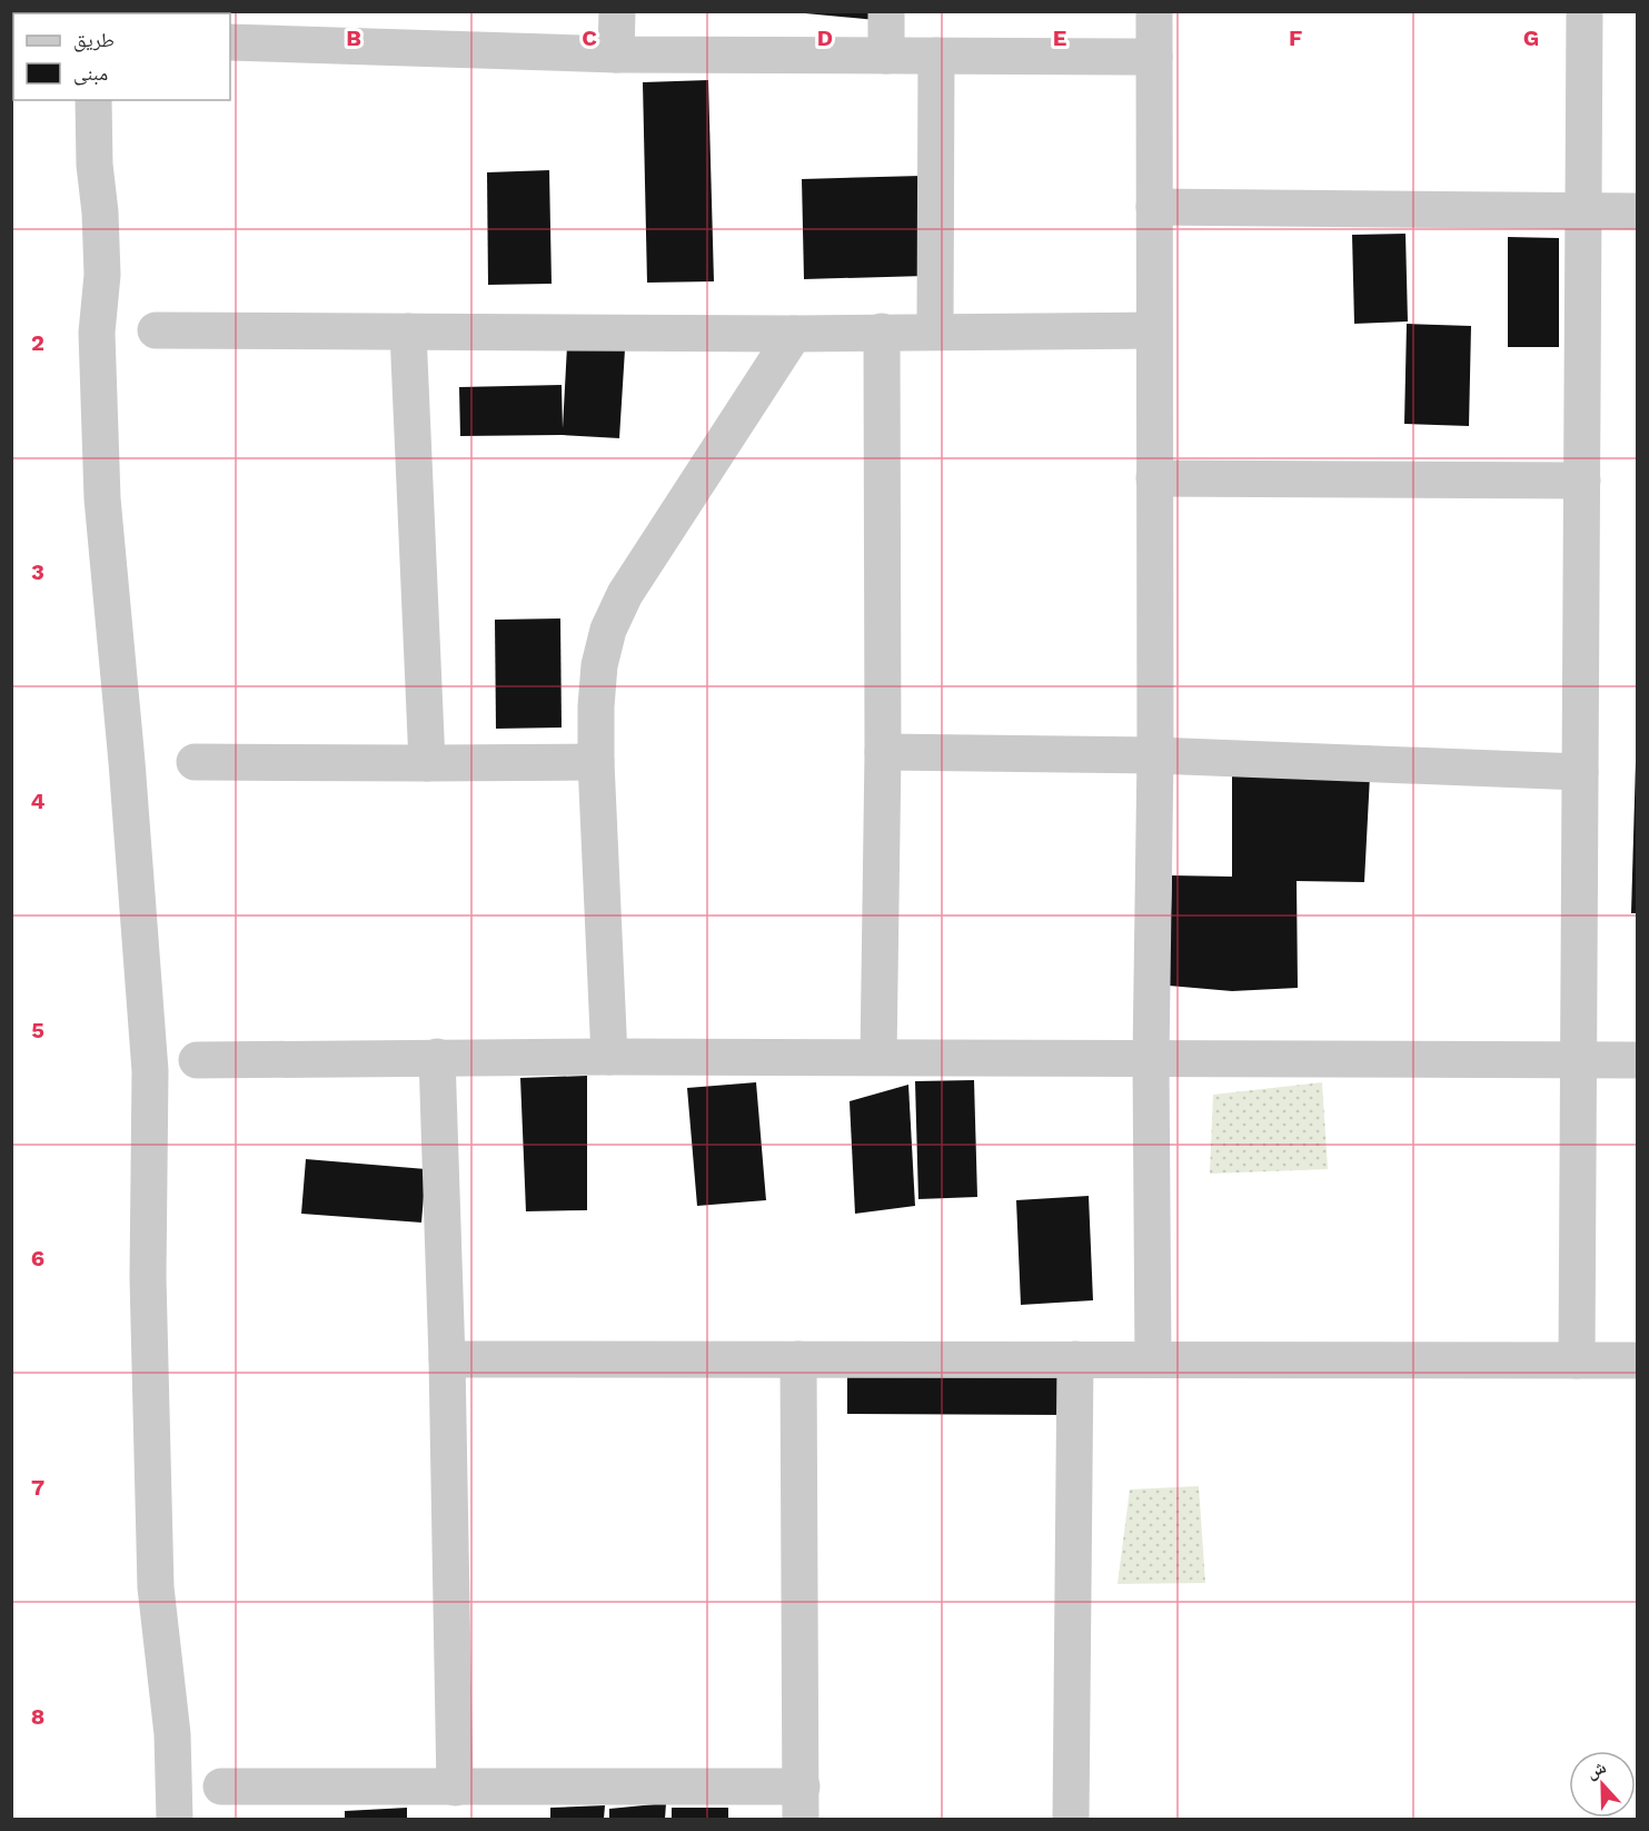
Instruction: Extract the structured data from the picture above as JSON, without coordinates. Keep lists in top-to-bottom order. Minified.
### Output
{"legend":["طريق","مبنى"],"north":"top","grid":{"columns":["B","C","D","E","F","G"],"rows":["2","3","4","5","6","7","8"]}}
